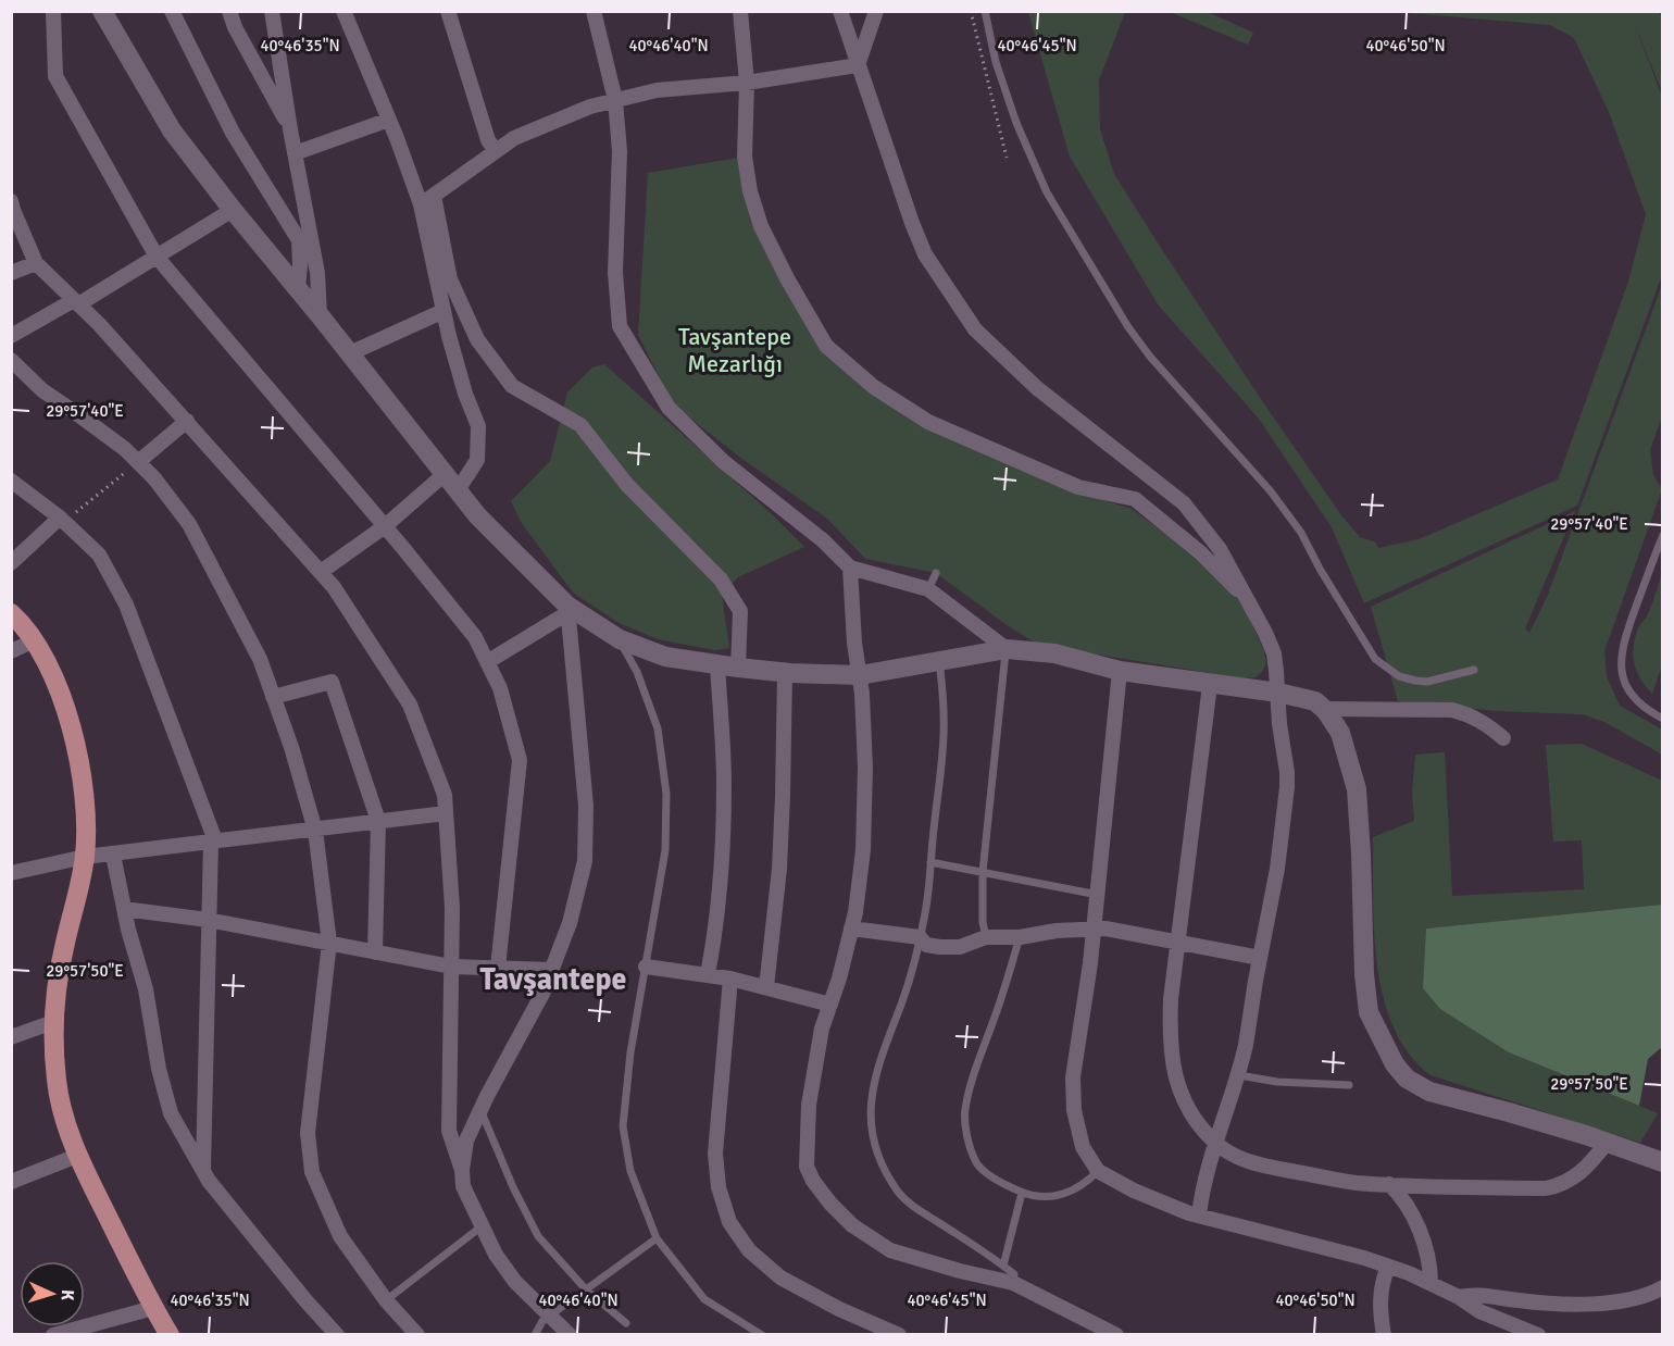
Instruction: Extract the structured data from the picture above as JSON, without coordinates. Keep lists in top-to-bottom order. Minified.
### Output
{"districts":["Tavşantepe"],"parks":["Tavşantepe Mezarlığı"],"north":"right","coordinates":["40°46'35\"N","40°46'40\"N","40°46'45\"N","40°46'50\"N","29°57'40\"E","29°57'50\"E"]}
